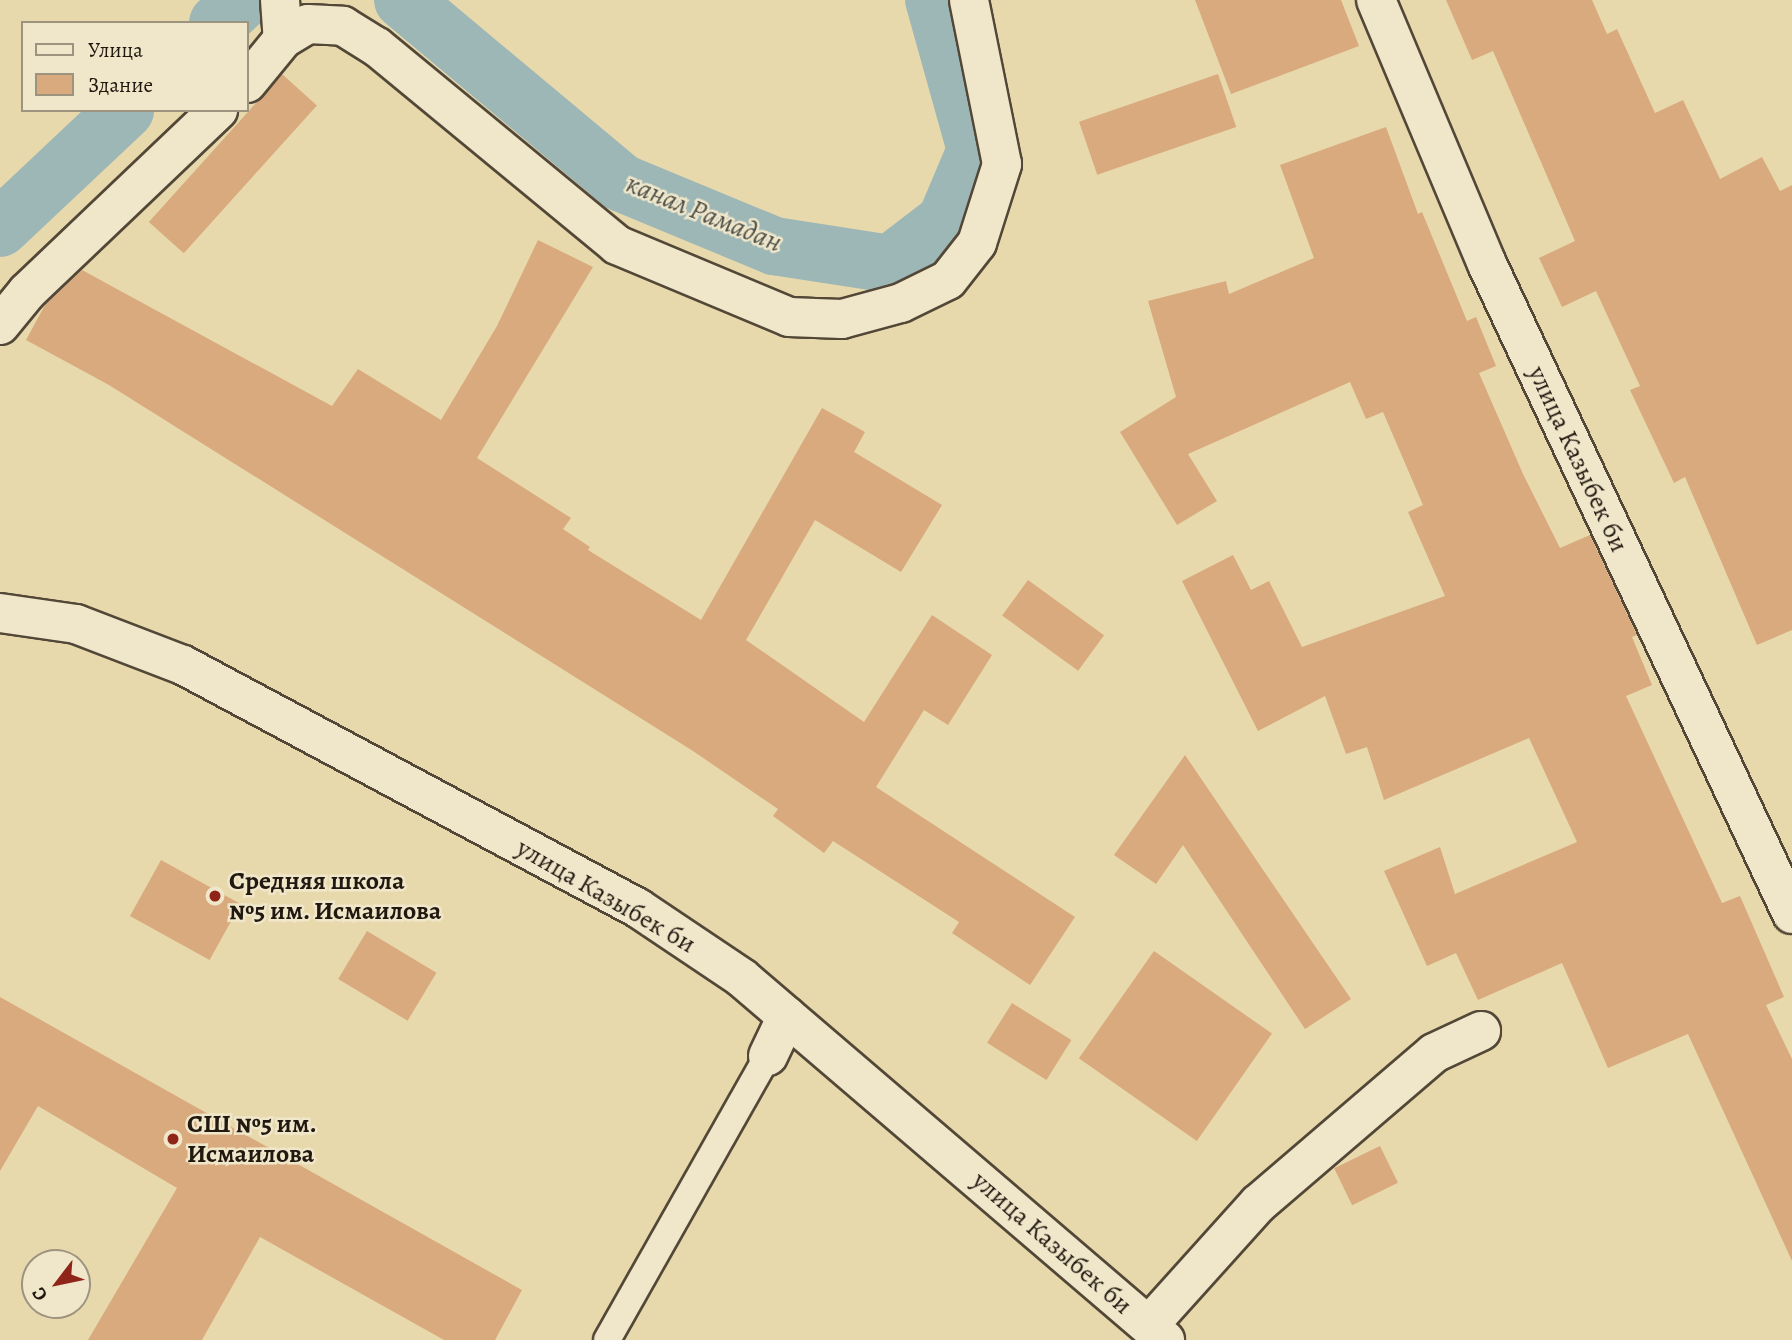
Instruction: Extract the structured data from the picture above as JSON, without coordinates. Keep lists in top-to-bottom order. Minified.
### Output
{"streets":{"street":["улица Казыбек би"]},"water":["канал Рамадан"],"places":["Средняя школа №5 им. Исмаилова","СШ №5 им. Исмаилова"],"legend":["Улица","Здание"],"north":"bottom left"}
